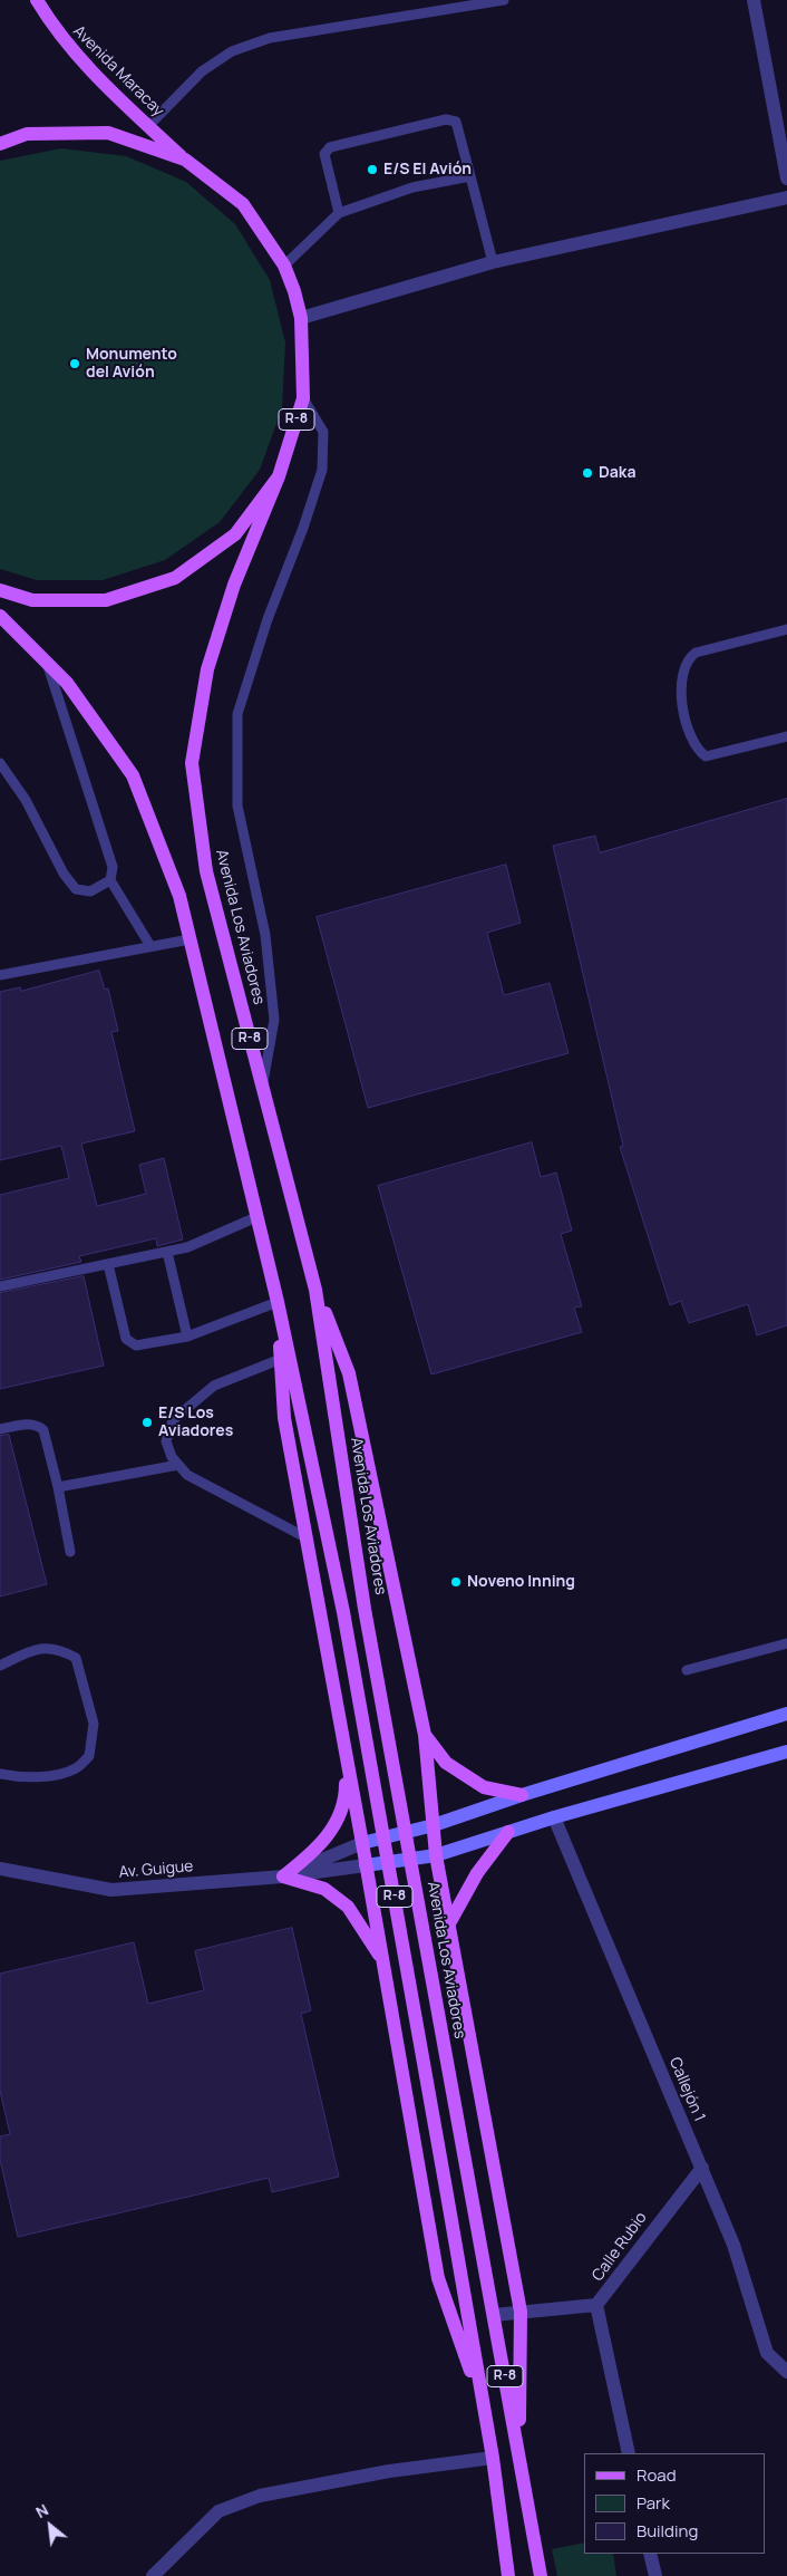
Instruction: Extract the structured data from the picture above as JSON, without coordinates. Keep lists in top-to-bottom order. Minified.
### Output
{"streets":{"main road":["Avenida Maracay","R-8","Avenida Los Aviadores"],"street":["Av. Guigue","Callejón 1","Calle Rubio"]},"crossings":[["Avenida Maracay","R-8"],["R-8","Avenida Los Aviadores"],["R-8","Av. Guigue"],["Callejón 1","Calle Rubio"]],"places":["E/S El Avión","Monumento del Avión","Daka","E/S Los Aviadores","Noveno Inning"],"legend":["Road","Park","Building"],"north":"top left"}
